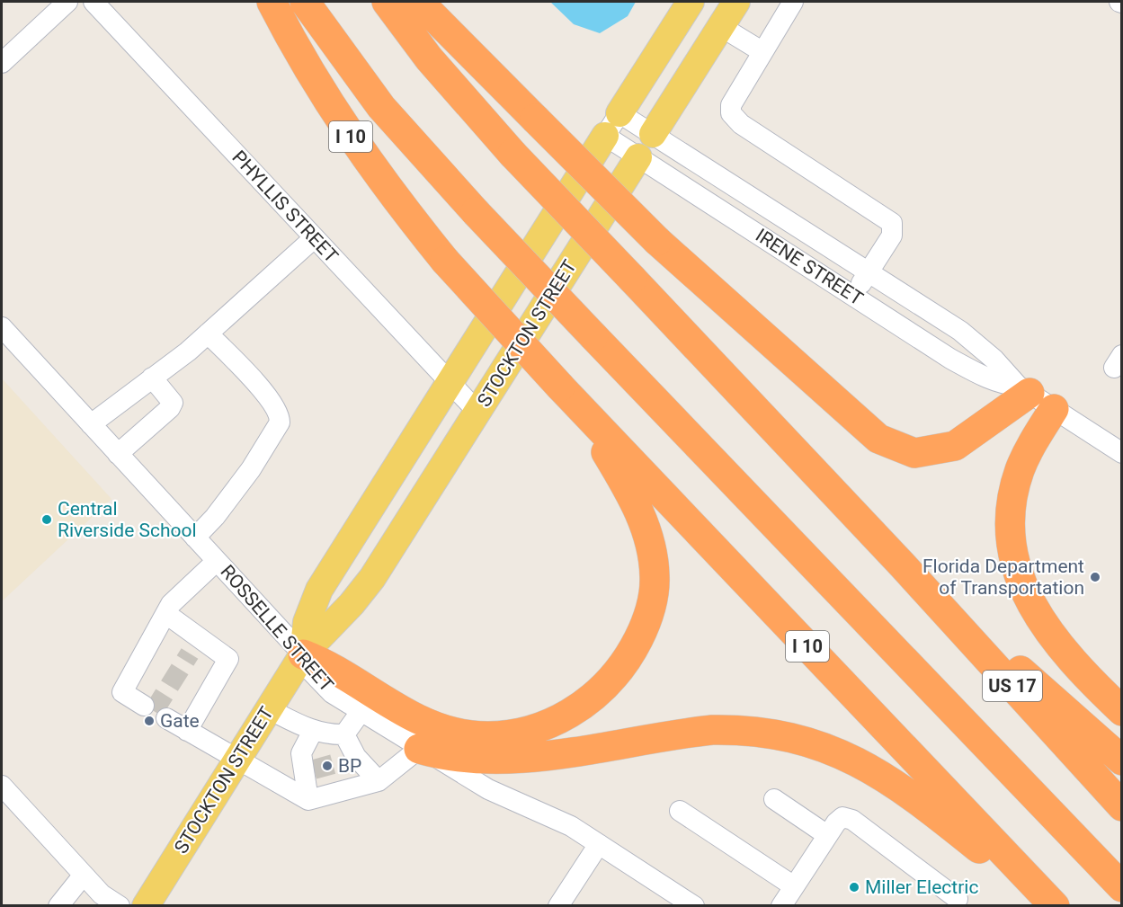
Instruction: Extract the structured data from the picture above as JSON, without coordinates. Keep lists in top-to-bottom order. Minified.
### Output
{"streets":{"highway":["I 10","US 17"],"main road":["STOCKTON STREET"],"street":["PHYLLIS STREET","IRENE STREET","ROSSELLE STREET"]},"crossings":[["PHYLLIS STREET","STOCKTON STREET"],["IRENE STREET","STOCKTON STREET"],["STOCKTON STREET","ROSSELLE STREET"]],"places":["Central Riverside School","Florida Department of Transportation","Gate","BP","Miller Electric"]}
